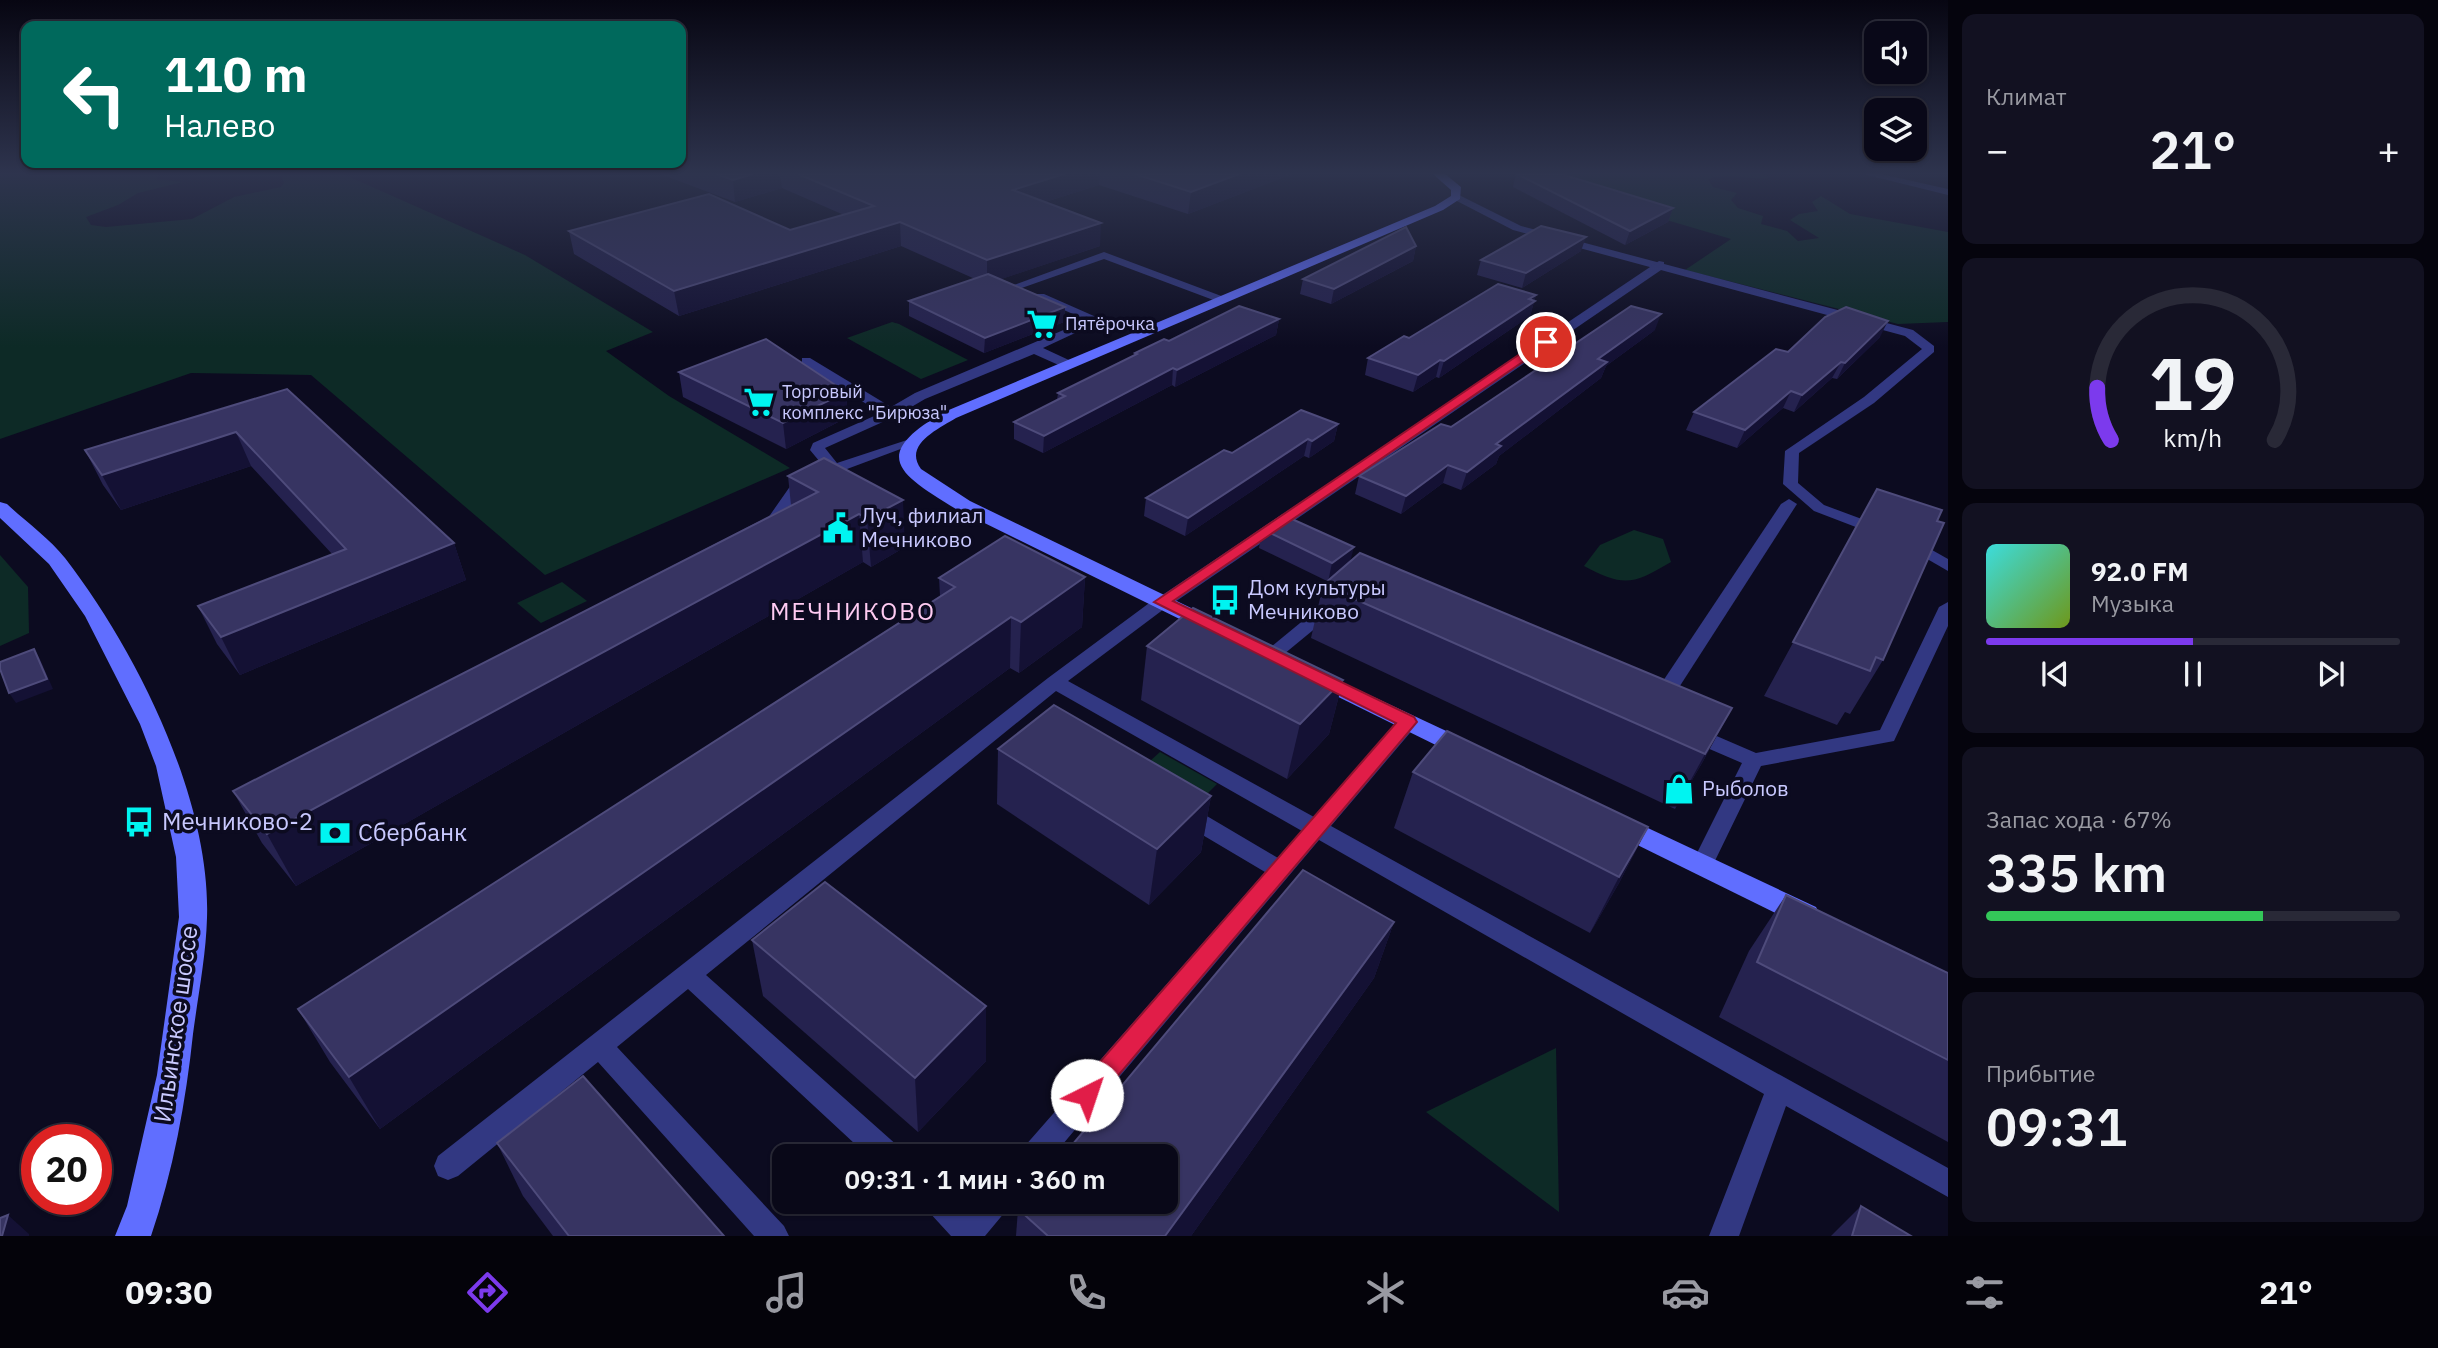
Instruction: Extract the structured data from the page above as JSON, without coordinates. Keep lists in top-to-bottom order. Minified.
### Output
{"streets":{"main road":["Ильинское шоссе"]},"districts":["МЕЧНИКОВО"],"places":{"supermarket":["Пятёрочка","Торговый комплекс \"Бирюза\""],"public building":["Луч, филиал Мечниково"],"bus stop":["Дом культуры Мечниково","Мечниково-2"],"shop":["Рыболов"],"bank":["Сбербанк"]},"page":{"tile":["Климат",["Запас хода · 67%","335 km"],["Прибытие","09:31"]],"turn":["110 m","Налево"],"heat":["−","21°","+"],"song":["92.0 FM","Музыка"],"limit":"20","trip":"09:31 · 1 мин · 360 m","tabs":["09:30","21°"],"gauge":["19","km/h"]}}
